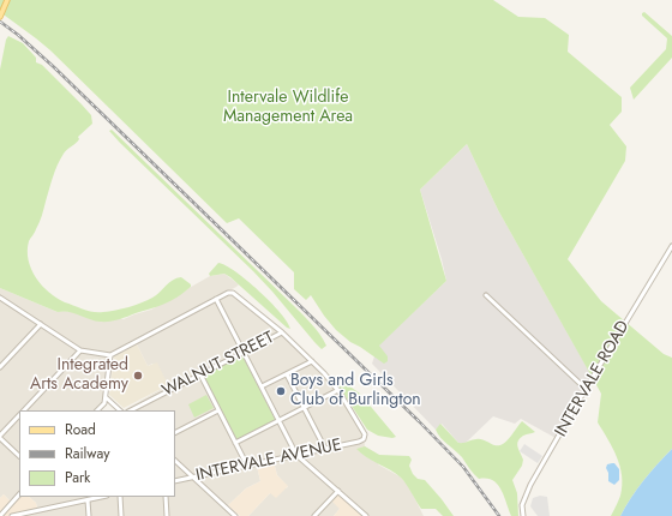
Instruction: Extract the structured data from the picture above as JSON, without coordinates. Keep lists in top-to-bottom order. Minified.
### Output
{"streets":{"street":["WALNUT STREET","INTERVALE ROAD","INTERVALE AVENUE"]},"parks":["Intervale Wildlife Management Area"],"places":["Integrated Arts Academy","Boys and Girls Club of Burlington"],"legend":["Road","Railway","Park"]}
